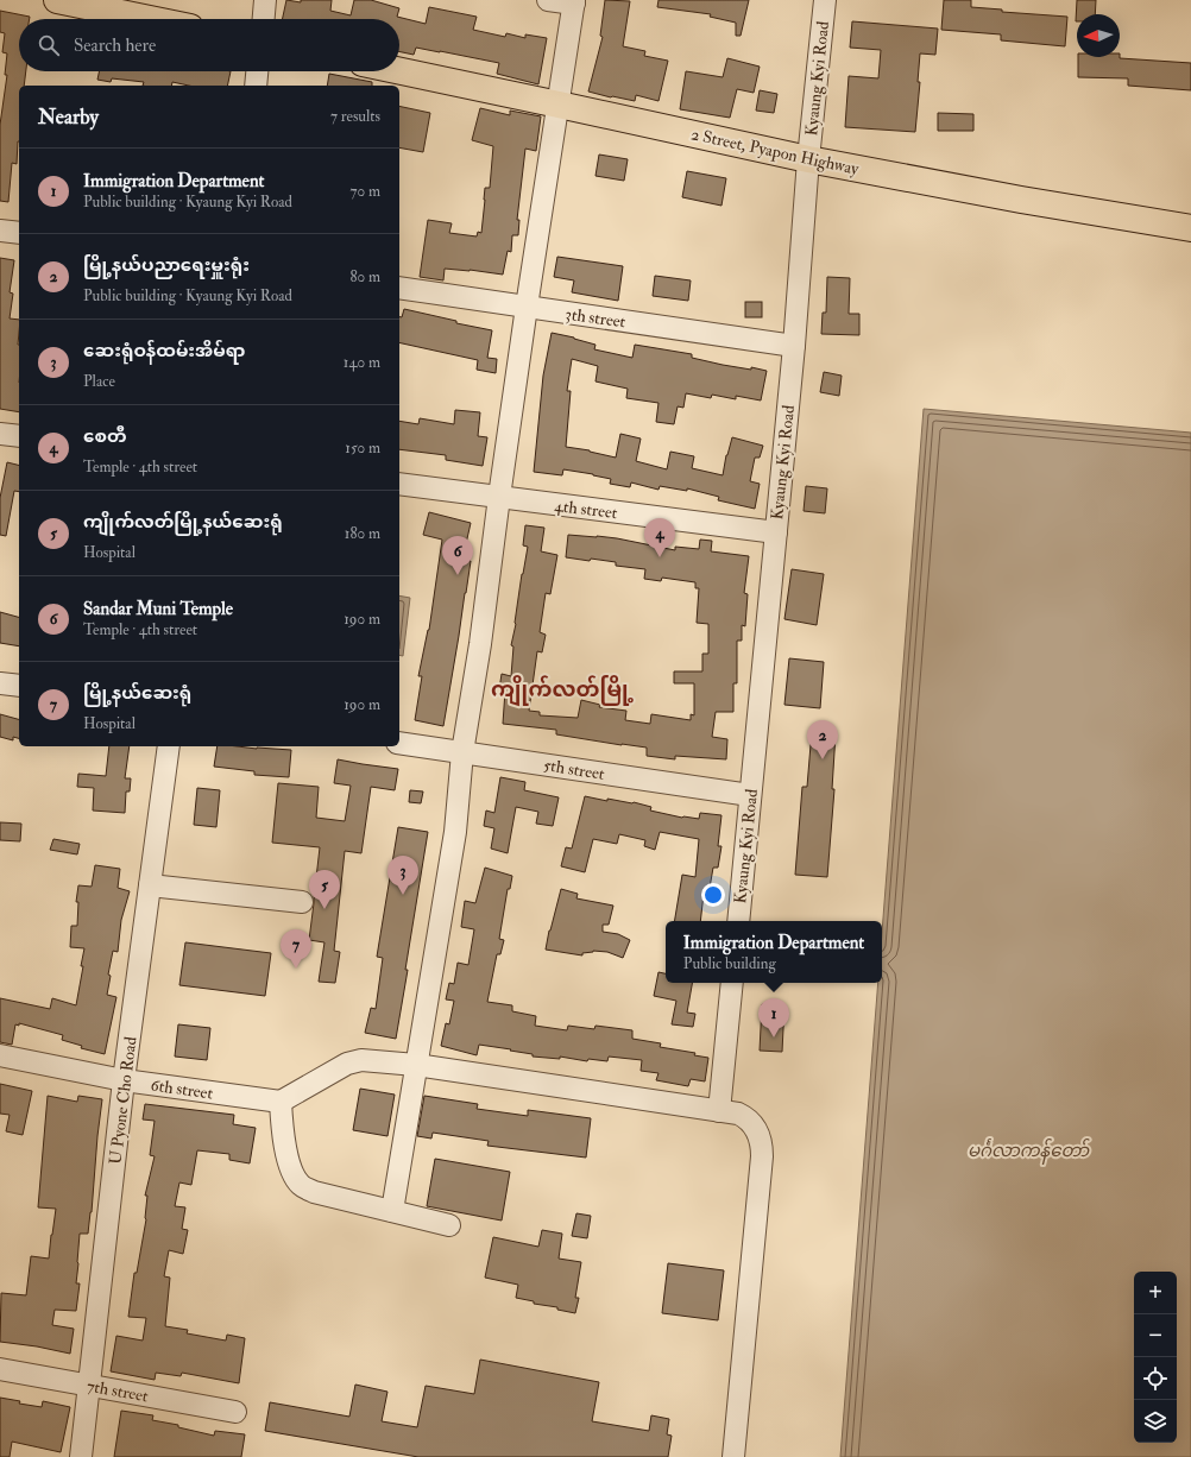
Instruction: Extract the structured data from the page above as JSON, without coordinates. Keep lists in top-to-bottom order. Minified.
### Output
{"streets":{"main road":["2 Street, Pyapon Highway"],"street":["Kyaung Kyi Road","3th street","4th street","5th street","6th street","U Pyone Cho Road","7th street"]},"crossings":[["Kyaung Kyi Road","2 Street, Pyapon Highway"],["Kyaung Kyi Road","3th street"],["Kyaung Kyi Road","4th street"],["Kyaung Kyi Road","5th street"],["6th street","U Pyone Cho Road"],["U Pyone Cho Road","7th street"]],"districts":["ကျိုက်လတ်မြို့"],"water":["မင်္ဂလာကန်တော်"],"north":"left","page":{"search":"Search here","heading":["Nearby","7 results"],"list":[{"mark":"1","name":"Immigration Department","note":"Public building · Kyaung Kyi Road","value":"70 m"},{"mark":"2","name":"မြို့နယ်ပညာရေးမှူးရုံး","note":"Public building · Kyaung Kyi Road","value":"80 m"},{"mark":"3","name":"ဆေးရုံဝန်ထမ်းအိမ်ရာ","note":"Place","value":"140 m"},{"mark":"4","name":"စေတီ","note":"Temple · 4th street","value":"150 m"},{"mark":"5","name":"ကျိုက်လတ်မြို့နယ်ဆေးရုံ","note":"Hospital","value":"180 m"},{"mark":"6","name":"Sandar Muni Temple","note":"Temple · 4th street","value":"190 m"},{"mark":"7","name":"မြို့နယ်ဆေးရုံ","note":"Hospital","value":"190 m"}],"pins":["4","6","2","3","5","7","1"],"popup":["Immigration Department","Public building"],"map_buttons":["+","−"]}}
